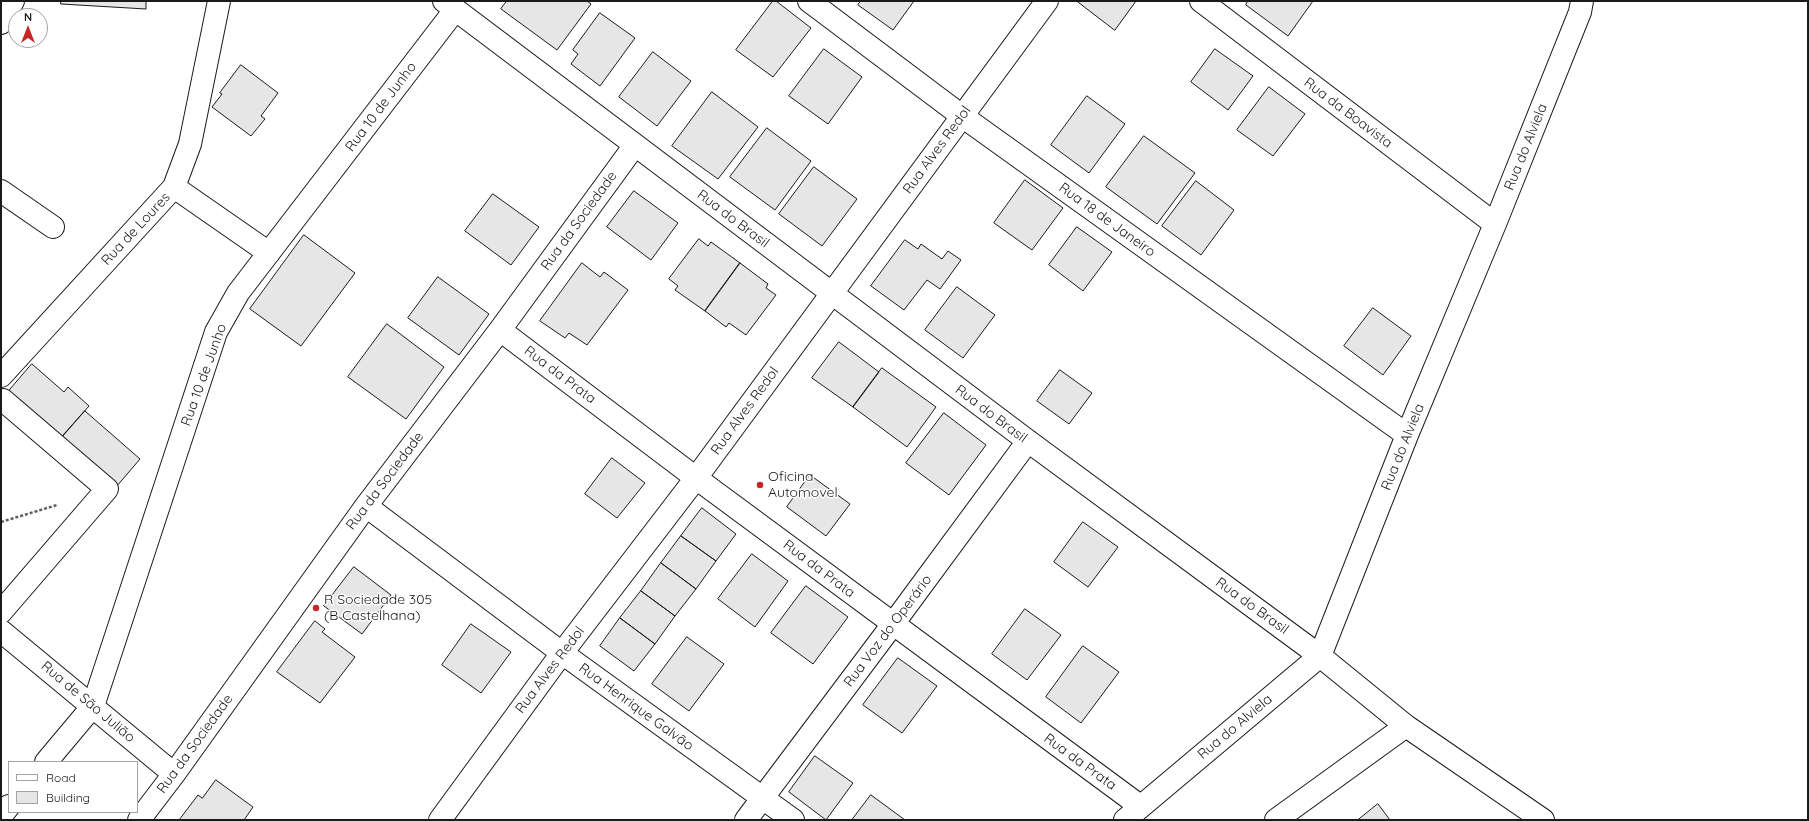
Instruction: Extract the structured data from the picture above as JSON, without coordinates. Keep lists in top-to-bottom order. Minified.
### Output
{"streets":{"street":["Rua 10 de Junho","Rua da Boavista","Rua do Alviela","Rua Alves Redol","Rua do Brasil","Rua 18 de Janeiro","Rua da Sociedade","Rua de Loures","Rua da Prata","Rua Voz do Operário","Rua de São Julião","Rua Henrique Galvão"]},"crossings":[["Rua 10 de Junho","Rua do Brasil"],["Rua 10 de Junho","Rua de São Julião"],["Rua da Boavista","Rua do Alviela"],["Rua do Alviela","Rua do Brasil"],["Rua do Alviela","Rua 18 de Janeiro"],["Rua do Alviela","Rua da Prata"],["Rua Alves Redol","Rua do Brasil"],["Rua Alves Redol","Rua 18 de Janeiro"],["Rua Alves Redol","Rua da Prata"],["Rua Alves Redol","Rua Henrique Galvão"],["Rua do Brasil","Rua da Sociedade"],["Rua do Brasil","Rua Voz do Operário"],["Rua da Sociedade","Rua da Prata"],["Rua da Sociedade","Rua de São Julião"],["Rua da Sociedade","Rua Henrique Galvão"],["Rua da Prata","Rua Voz do Operário"],["Rua Voz do Operário","Rua Henrique Galvão"]],"places":["Oficina Automovel","R Sociedade 305 (B Castelhana)"],"legend":["Road","Building"],"north":"top"}
